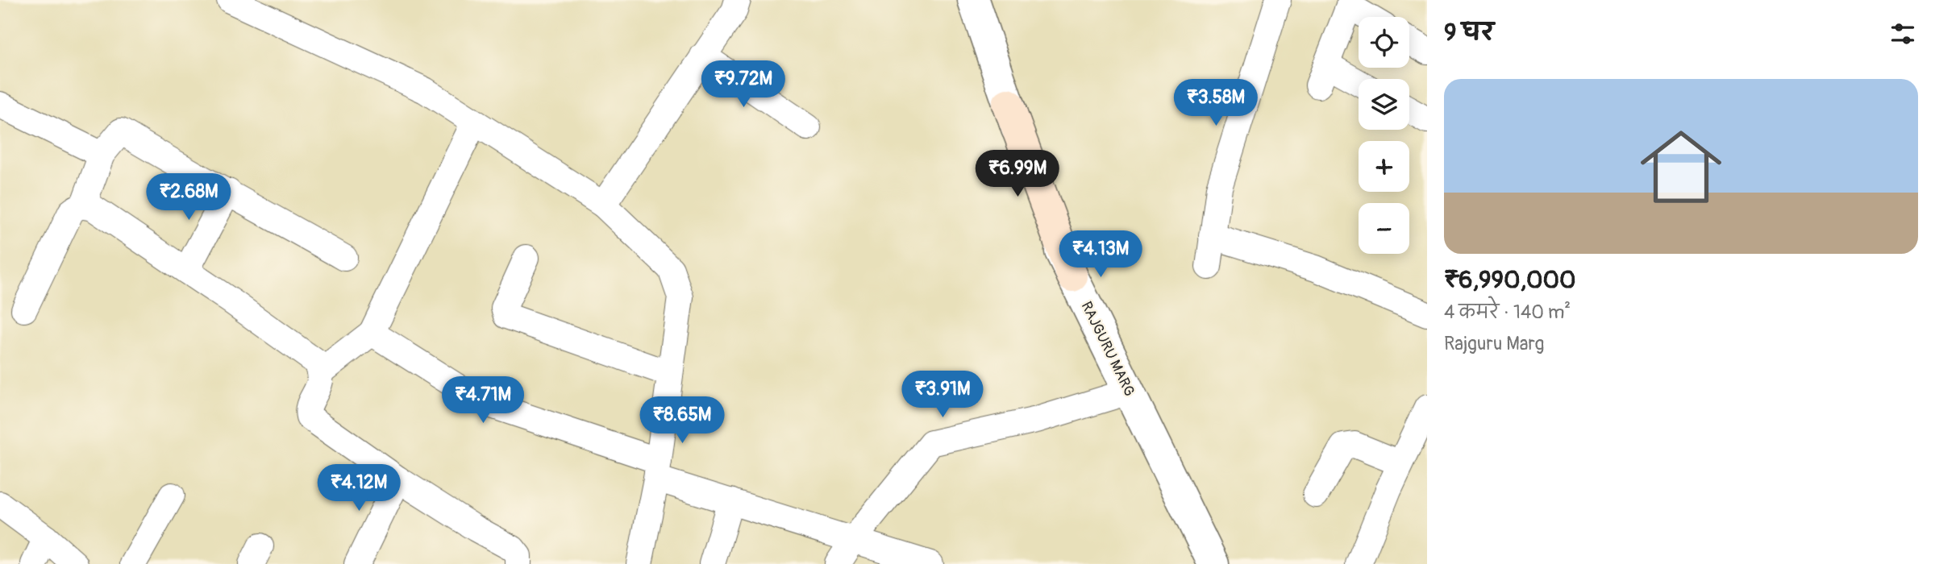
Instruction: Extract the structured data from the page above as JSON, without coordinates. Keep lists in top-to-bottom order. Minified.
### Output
{"streets":{"street":["RAJGURU MARG"]},"page":{"heading":"9 घर","map_buttons":["+","−"],"price":["₹9.72M","₹3.58M","₹6.99M","₹2.68M","₹4.13M","₹3.91M","₹4.71M","₹8.65M","₹4.12M"],"list":[{"name":"₹6,990,000","note":"4 कमरे · 140 m² · Rajguru Marg"}]}}
